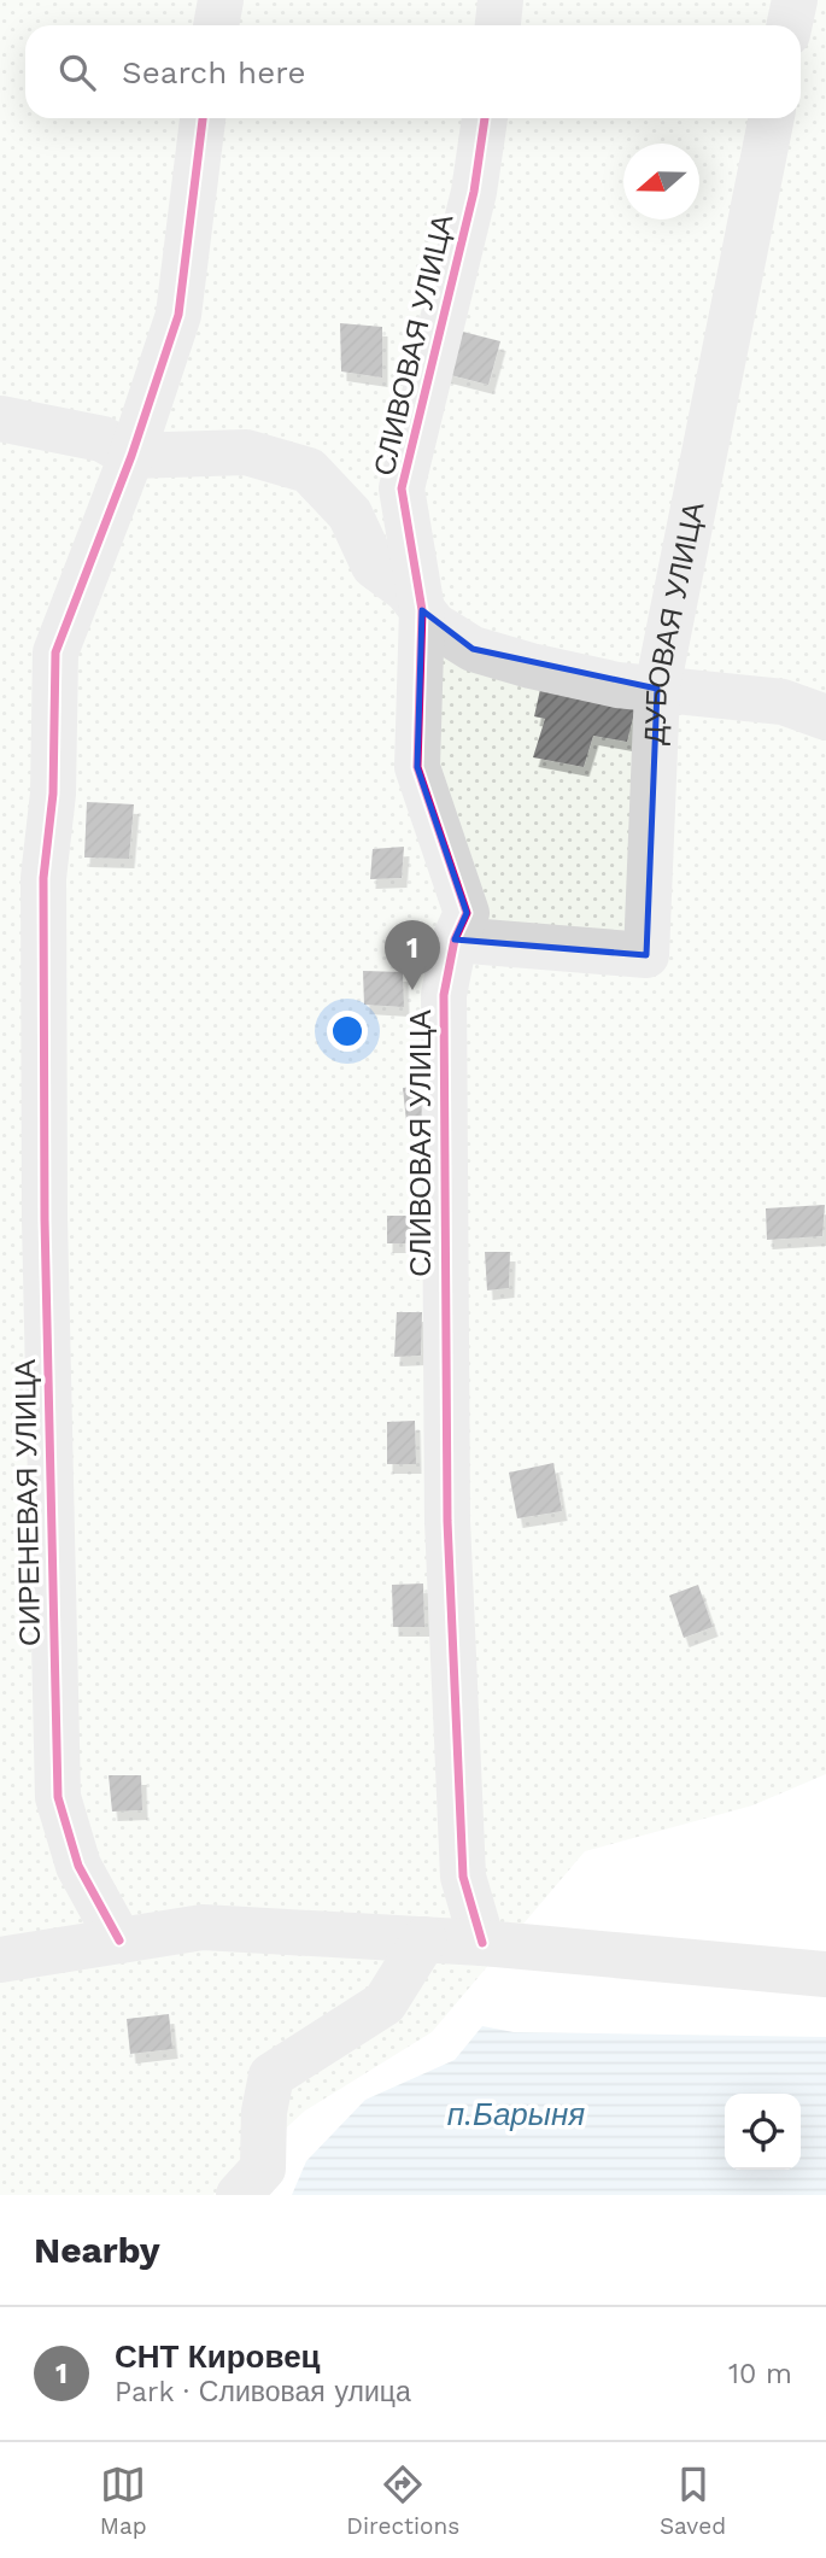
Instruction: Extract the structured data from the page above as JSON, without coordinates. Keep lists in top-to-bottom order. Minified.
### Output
{"streets":{"street":["СЛИВОВАЯ УЛИЦА","ДУБОВАЯ УЛИЦА","СИРЕНЕВАЯ УЛИЦА"]},"crossings":[["СЛИВОВАЯ УЛИЦА","ДУБОВАЯ УЛИЦА"]],"water":["п.Барыня"],"north":"left","page":{"search":"Search here","pins":"1","heading":"Nearby","list":[{"mark":"1","name":"СНТ Кировец","note":"Park · Сливовая улица","value":"10 m"}],"nav":["Map","Directions","Saved"]}}
